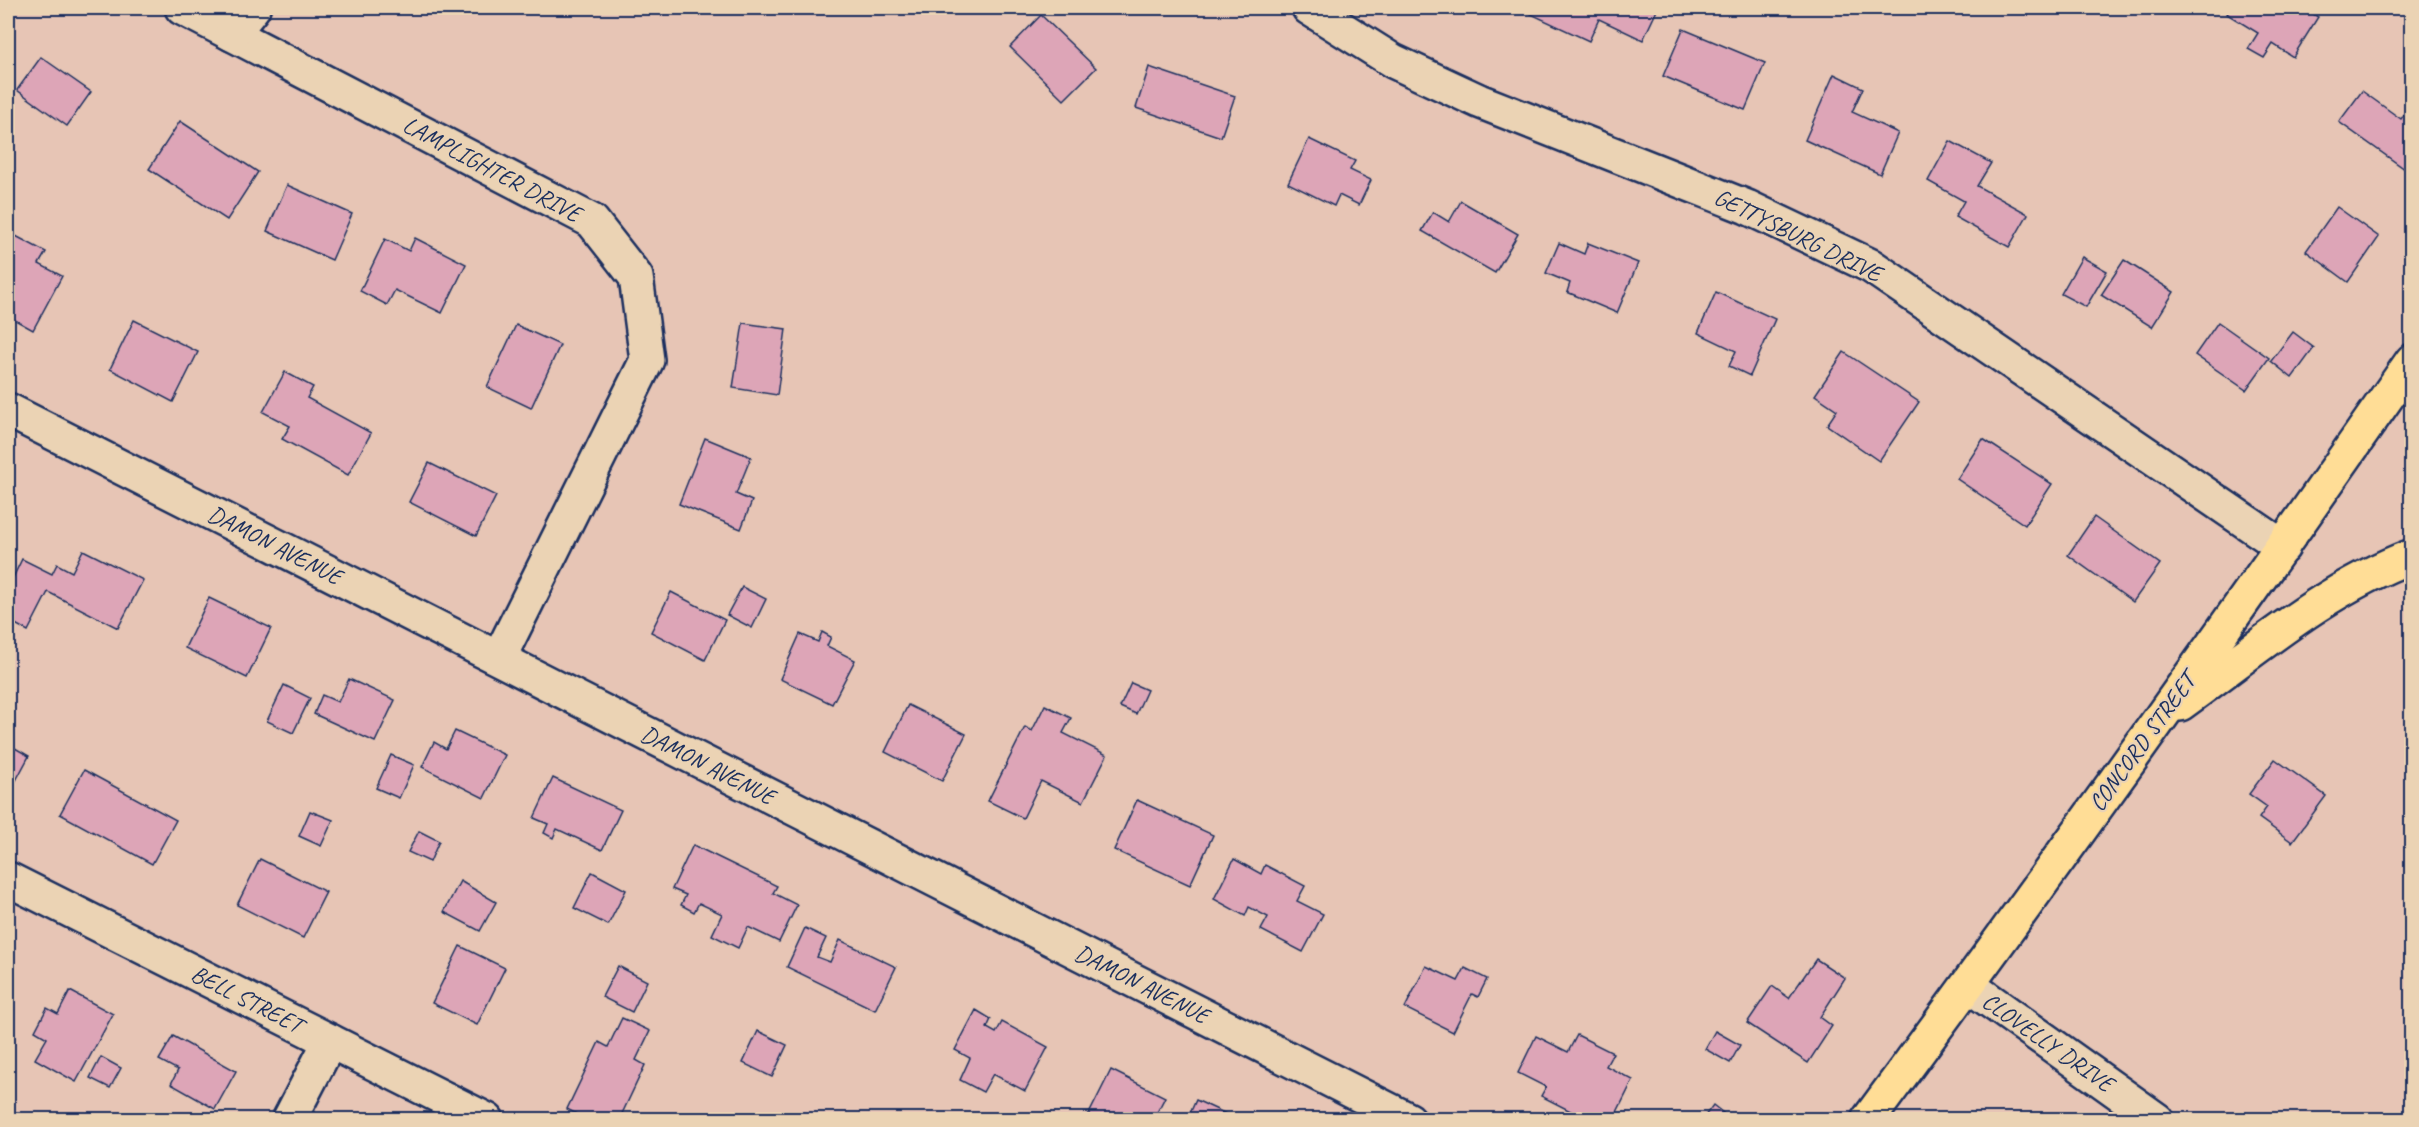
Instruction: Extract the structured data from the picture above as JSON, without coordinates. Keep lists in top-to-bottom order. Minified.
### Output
{"streets":{"main road":["CONCORD STREET"],"street":["LAMPLIGHTER DRIVE","GETTYSBURG DRIVE","DAMON AVENUE","BELL STREET","CLOVELLY DRIVE"]},"crossings":[["LAMPLIGHTER DRIVE","DAMON AVENUE"],["GETTYSBURG DRIVE","CONCORD STREET"],["CONCORD STREET","CLOVELLY DRIVE"]]}
